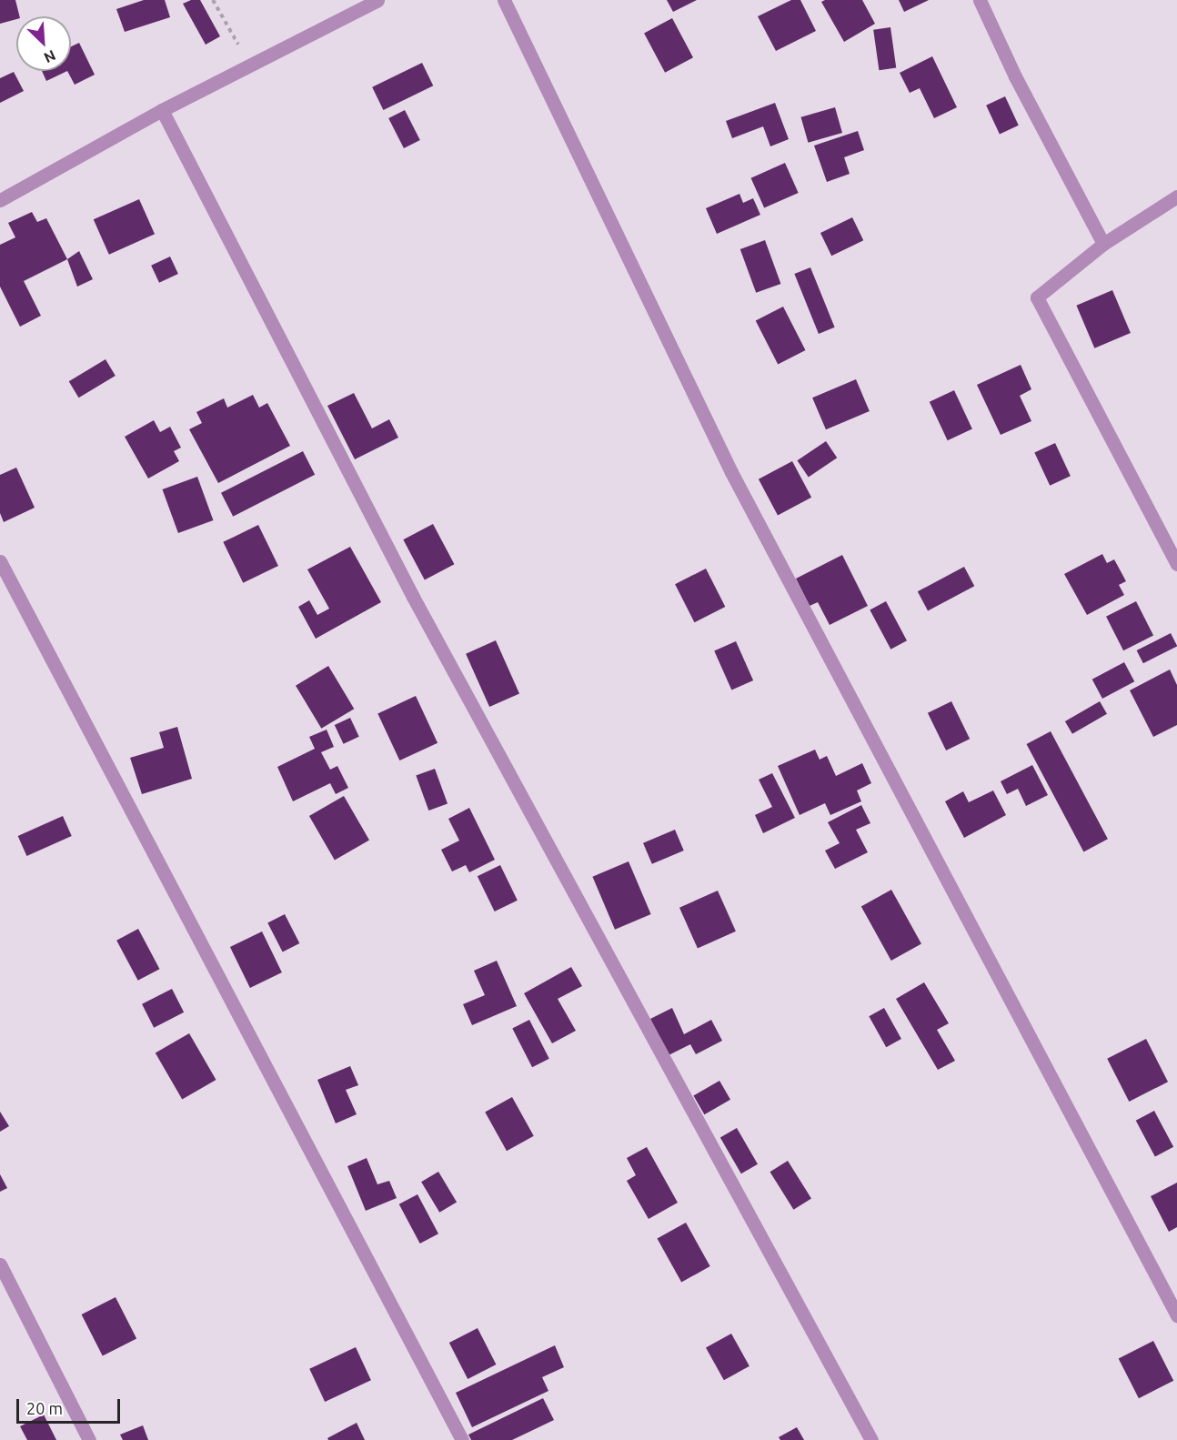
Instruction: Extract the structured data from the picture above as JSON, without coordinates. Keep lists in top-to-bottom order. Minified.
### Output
{"scale_bar":"20 m","north":"bottom right"}
